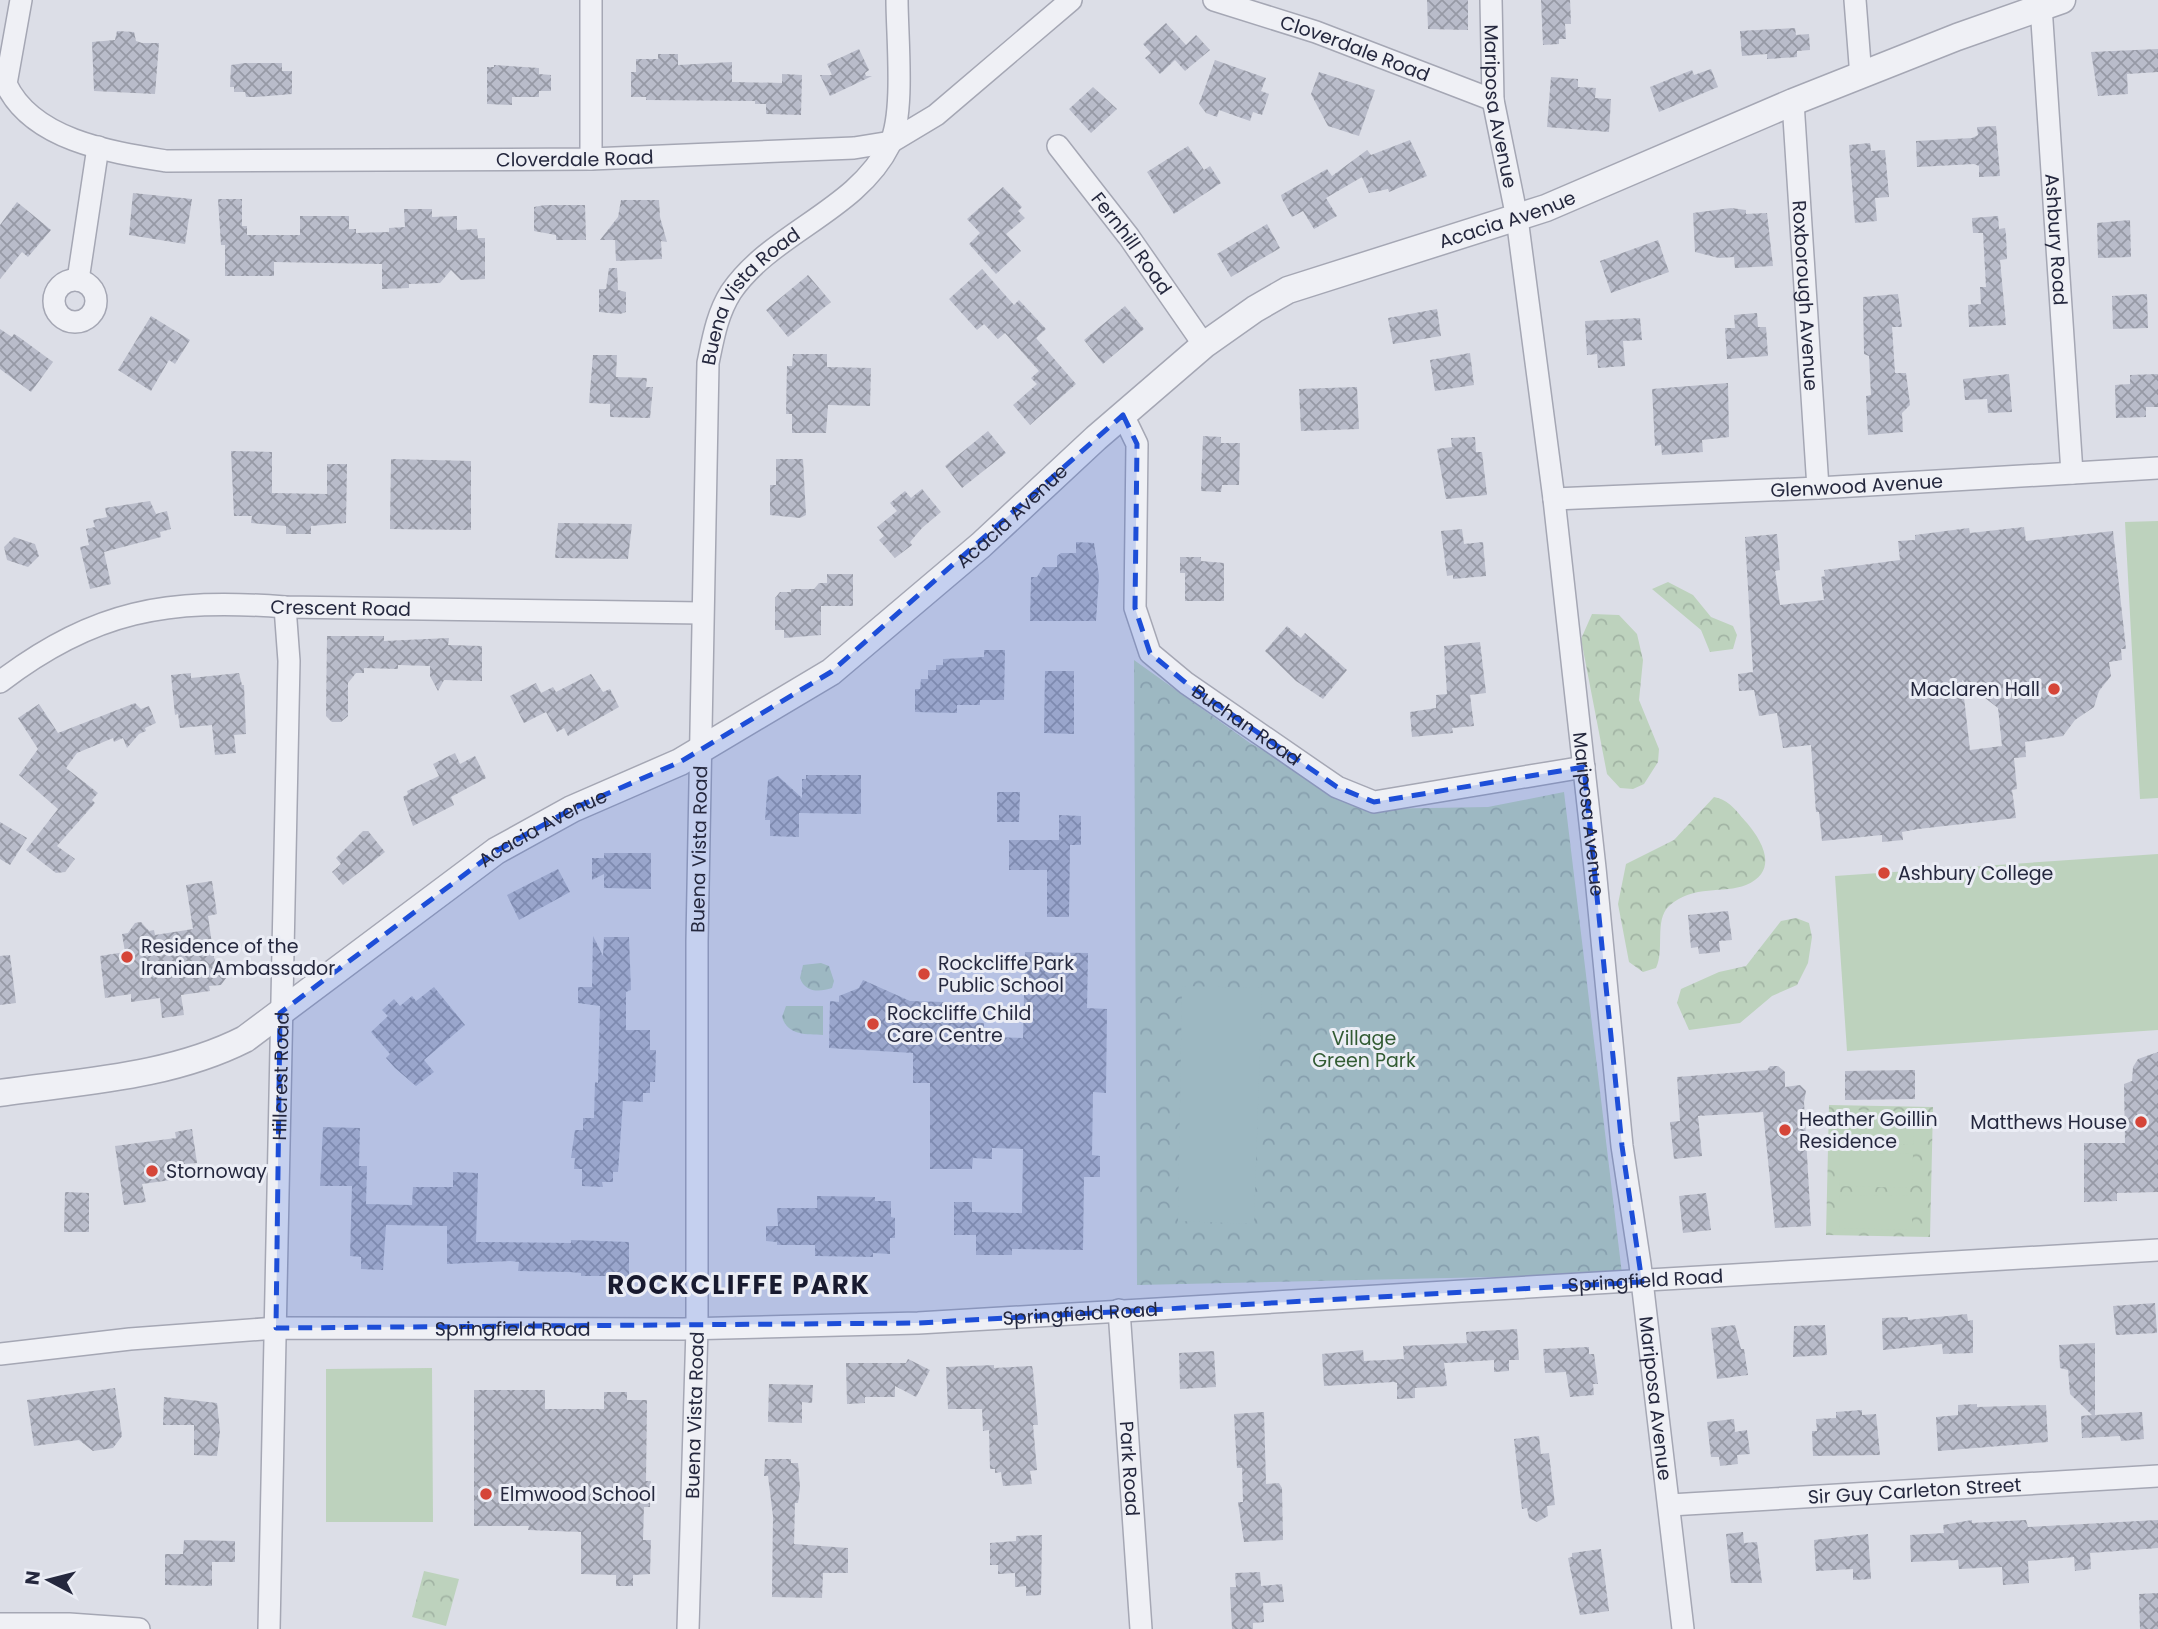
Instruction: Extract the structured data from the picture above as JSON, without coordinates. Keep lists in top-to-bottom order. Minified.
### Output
{"streets":{"street":["Cloverdale Road","Mariposa Avenue","Acacia Avenue","Ashbury Road","Fernhill Road","Roxborough Avenue","Buena Vista Road","Glenwood Avenue","Crescent Road","Buchan Road","Hillcrest Road","Springfield Road","Park Road","Sir Guy Carleton Street"]},"crossings":[["Cloverdale Road","Mariposa Avenue"],["Cloverdale Road","Buena Vista Road"],["Mariposa Avenue","Acacia Avenue"],["Mariposa Avenue","Glenwood Avenue"],["Mariposa Avenue","Buchan Road"],["Mariposa Avenue","Springfield Road"],["Mariposa Avenue","Sir Guy Carleton Street"],["Acacia Avenue","Ashbury Road"],["Acacia Avenue","Fernhill Road"],["Acacia Avenue","Roxborough Avenue"],["Acacia Avenue","Buena Vista Road"],["Acacia Avenue","Buchan Road"],["Acacia Avenue","Hillcrest Road"],["Ashbury Road","Glenwood Avenue"],["Roxborough Avenue","Glenwood Avenue"],["Buena Vista Road","Crescent Road"],["Buena Vista Road","Springfield Road"],["Crescent Road","Hillcrest Road"],["Hillcrest Road","Springfield Road"],["Springfield Road","Park Road"]],"districts":["ROCKCLIFFE PARK"],"parks":["Village Green Park"],"places":["Maclaren Hall","Ashbury College","Residence of the Iranian Ambassador","Rockcliffe Park Public School","Rockcliffe Child Care Centre","Matthews House","Heather Goillin Residence","Stornoway","Elmwood School"],"north":"left"}
